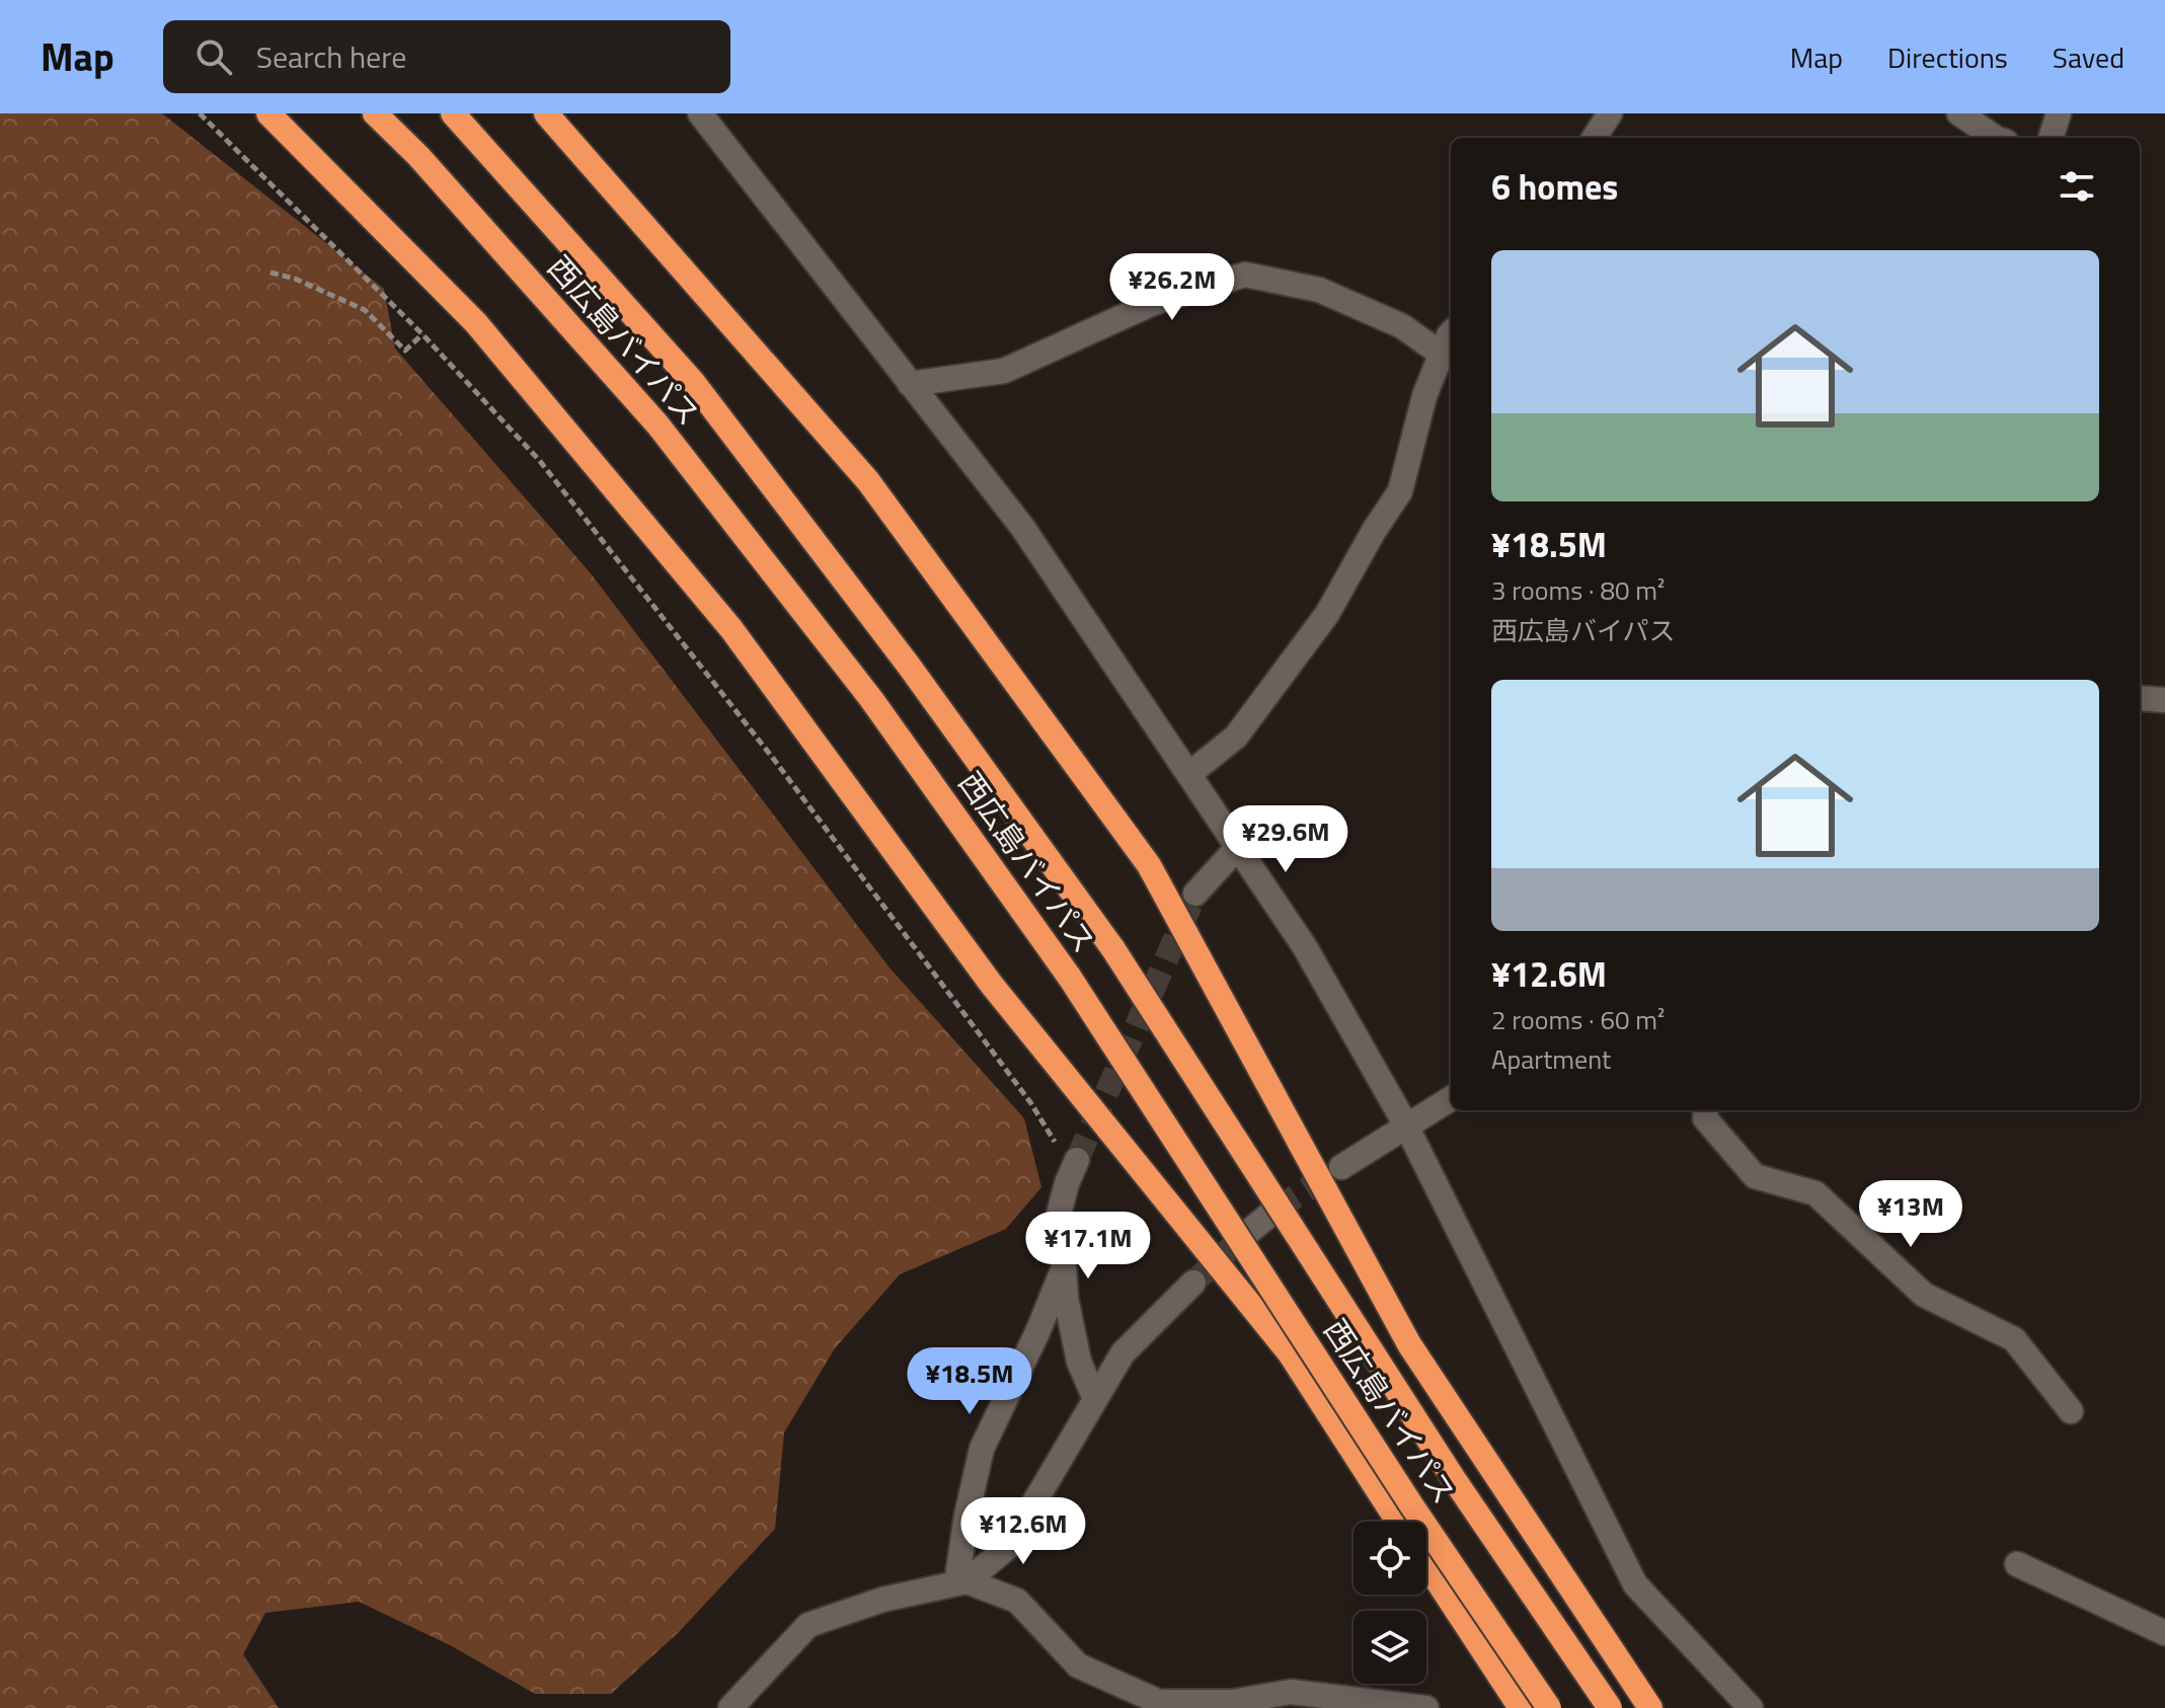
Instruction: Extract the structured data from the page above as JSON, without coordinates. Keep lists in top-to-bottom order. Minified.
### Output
{"streets":{"highway":["西広島バイパス"]},"page":{"header":"Map","search":"Search here","nav":["Map","Directions","Saved"],"heading":"6 homes","list":[{"name":"¥18.5M","note":"3 rooms · 80 m² · 西広島バイパス"},{"name":"¥12.6M","note":"2 rooms · 60 m² · Apartment"}],"price":["¥26.2M","¥29.6M","¥13M","¥17.1M","¥18.5M","¥12.6M"]}}
